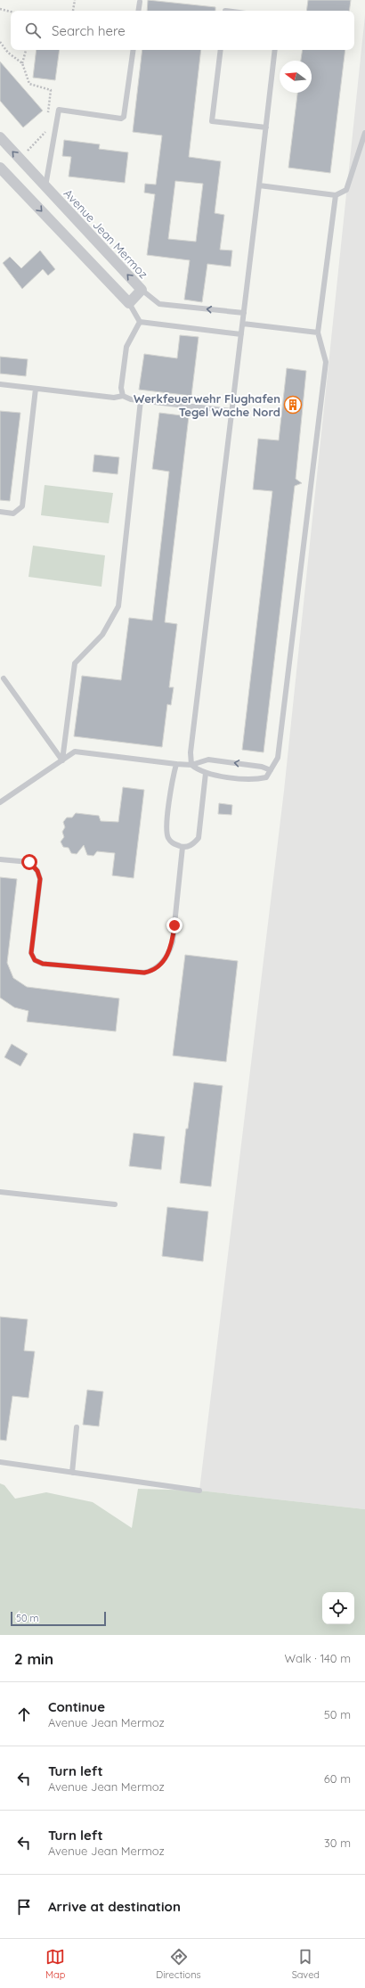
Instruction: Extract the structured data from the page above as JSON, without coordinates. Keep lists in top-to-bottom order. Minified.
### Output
{"streets":{"street":["Avenue Jean Mermoz"]},"places":{"building":["Werkfeuerwehr Flughafen Tegel Wache Nord"]},"scale_bar":"50 m","north":"left","page":{"search":"Search here","scale":"50 m","heading":["2 min","Walk · 140 m"],"list":[["Continue","Avenue Jean Mermoz","50 m"],["Turn left","Avenue Jean Mermoz","60 m"],["Turn left","Avenue Jean Mermoz","30 m"],"Arrive at destination"],"nav":["Map","Directions","Saved"]}}
